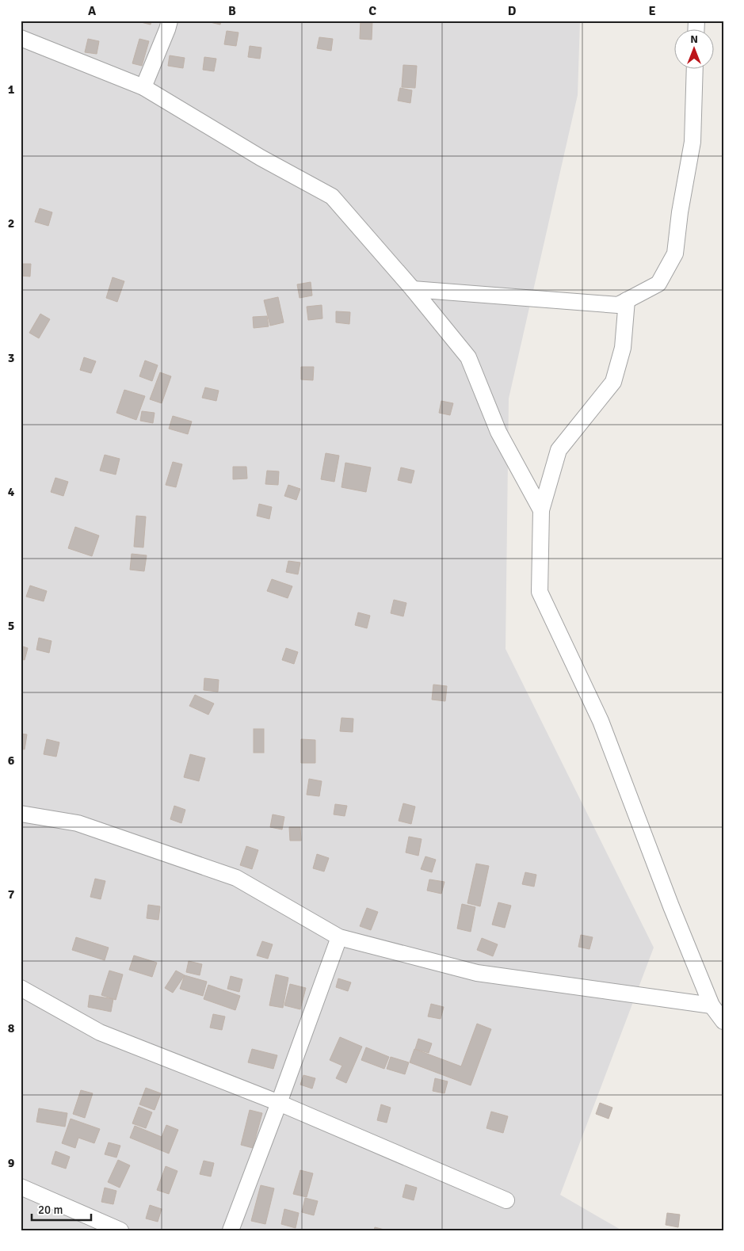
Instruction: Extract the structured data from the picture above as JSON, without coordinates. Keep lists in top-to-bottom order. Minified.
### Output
{"scale_bar":"20 m","north":"top","grid":{"columns":["A","B","C","D","E"],"rows":["1","2","3","4","5","6","7","8","9"]}}
